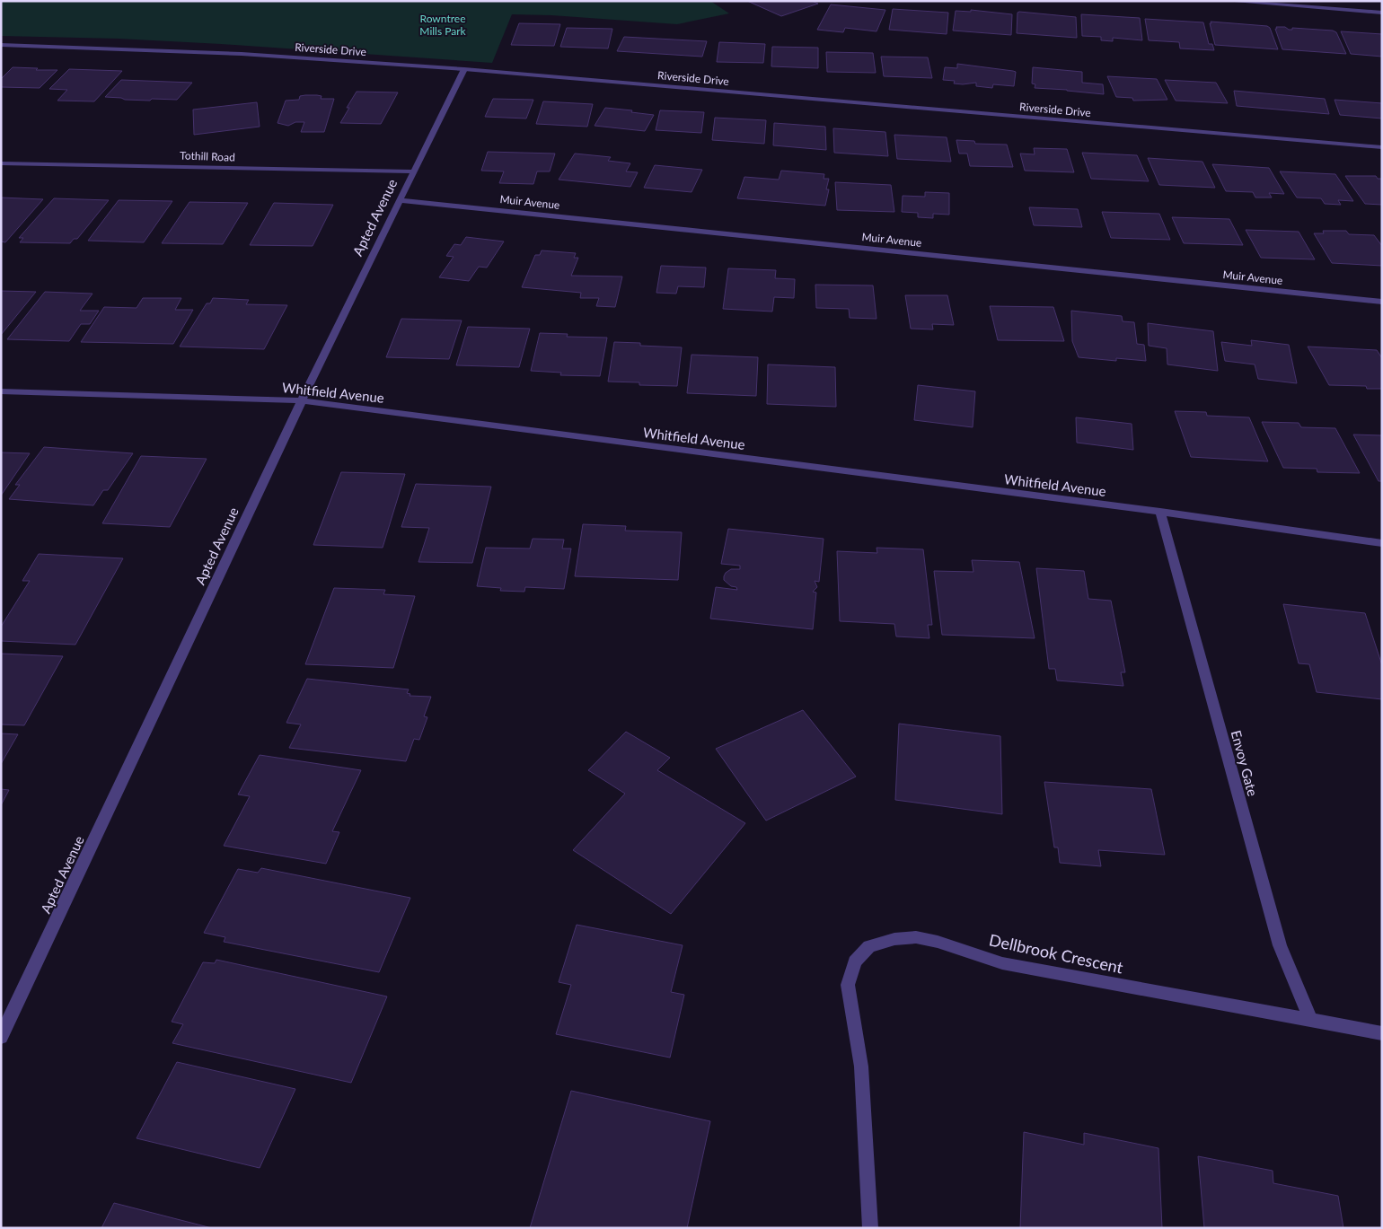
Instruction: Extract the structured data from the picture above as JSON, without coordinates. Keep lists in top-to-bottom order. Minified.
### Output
{"streets":{"street":["Riverside Drive","Tothill Road","Muir Avenue","Apted Avenue","Whitfield Avenue","Envoy Gate","Dellbrook Crescent"]},"crossings":[["Riverside Drive","Apted Avenue"],["Tothill Road","Apted Avenue"],["Muir Avenue","Apted Avenue"],["Apted Avenue","Whitfield Avenue"],["Whitfield Avenue","Envoy Gate"],["Envoy Gate","Dellbrook Crescent"]],"parks":["Rowntree Mills Park"]}
